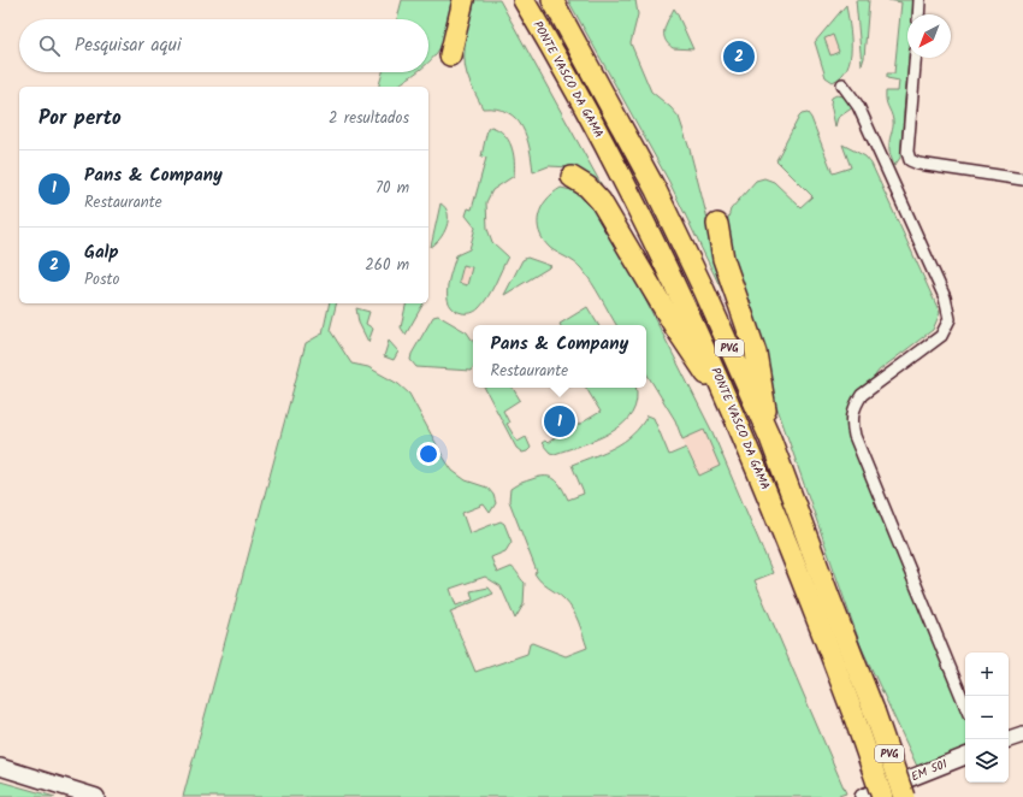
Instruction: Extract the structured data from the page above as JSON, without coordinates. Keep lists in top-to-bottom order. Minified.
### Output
{"streets":{"highway":["PONTE VASCO DA GAMA","PVG"],"main road":["EM 501"]},"north":"bottom left","page":{"search":"Pesquisar aqui","pins":["2","1"],"heading":["Por perto","2 resultados"],"list":[{"mark":"1","name":"Pans & Company","note":"Restaurante","value":"70 m"},{"mark":"2","name":"Galp","note":"Posto","value":"260 m"}],"popup":["Pans & Company","Restaurante"],"map_buttons":["+","−"]}}
